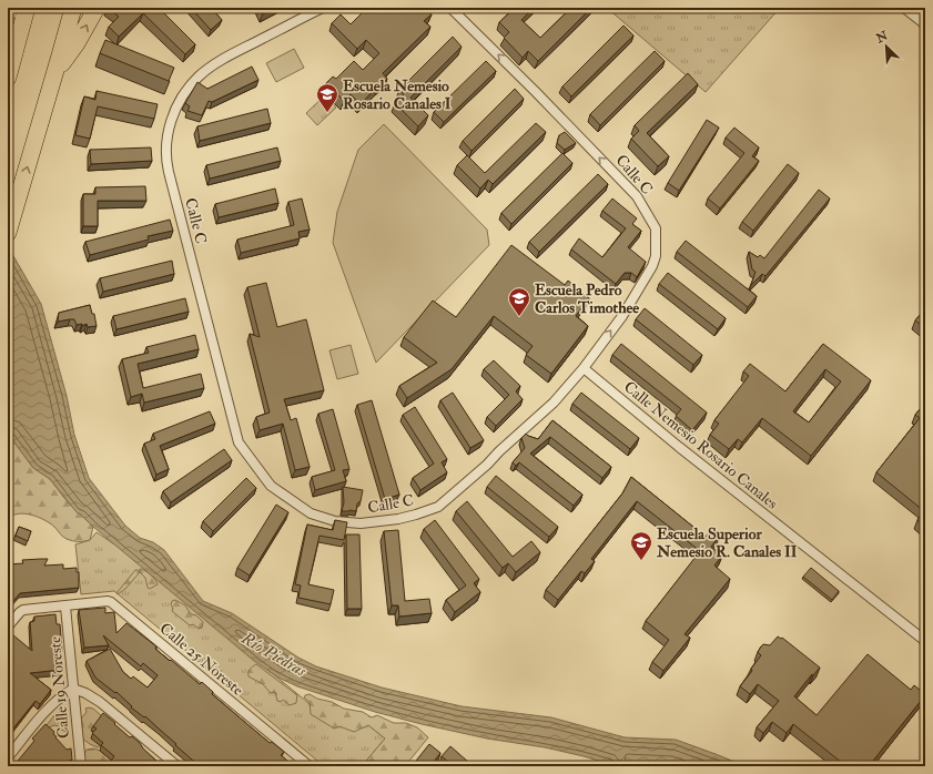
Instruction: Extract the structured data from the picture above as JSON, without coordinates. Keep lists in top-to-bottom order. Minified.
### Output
{"streets":{"street":["Calle C","Calle Nemesio Rosario Canales","Calle 25 Noreste","Calle 19 Noreste"]},"crossings":[["Calle C","Calle Nemesio Rosario Canales"],["Calle 25 Noreste","Calle 19 Noreste"]],"water":["Río Piedras"],"places":{"school or university":["Escuela Nemesio Rosario Canales I","Escuela Pedro Carlos Timothee","Escuela Superior Nemesio R. Canales II"]},"north":"top left"}
